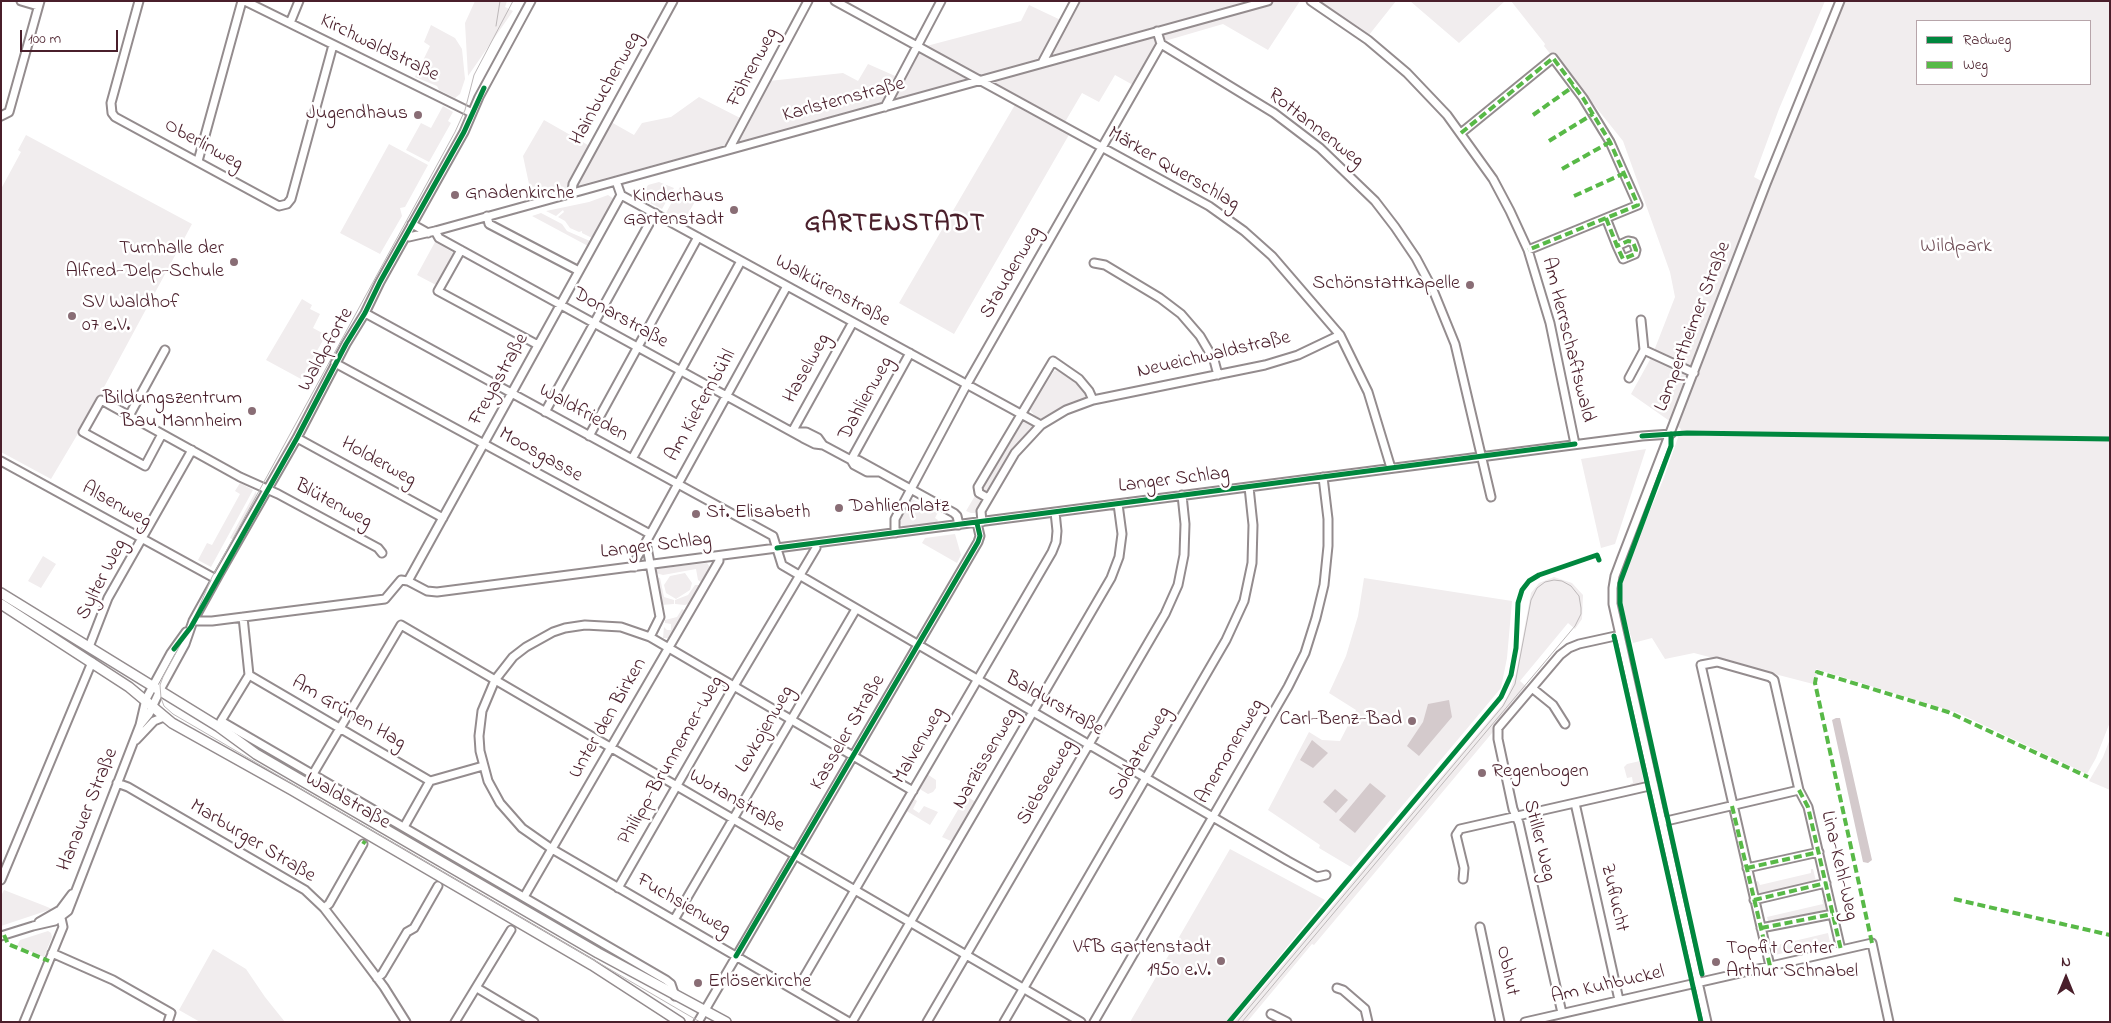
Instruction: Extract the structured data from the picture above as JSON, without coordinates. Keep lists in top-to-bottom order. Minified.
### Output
{"streets":{"main road":["Waldstraße"],"street":["Kirchwaldstraße","Föhrenweg","Hainbuchenweg","Karlsternstraße","Rottannenweg","Oberlinweg","Märker Querschlag","Staudenweg","Walkürenstraße","Donarstraße","Lampertheimer Straße","Am Herrschaftswald","Waldpforte","Neueichwaldstraße","Haselweg","Freyastraße","Dahlienweg","Am Kiefernbühl","Waldfrieden","Moosgasse","Holderweg","Langer Schlag","Blütenweg","Alsenweg","Sylter Weg","Baldurstraße","Am Grünen Hag","Unter den Birken","Levkojenweg","Kasseler Straße","Malvenweg","Anemonenweg","Soldatenweg","Narzissenweg","Philipp-Brunnemer-Weg","Siebseeweg","Wotanstraße","Hanauer Straße","Stiller Weg","Marburger Straße","Lina-Kehl-Weg","Zuflucht","Fuchsienweg","Obhut","Am Kuhbuckel"]},"crossings":[["Kirchwaldstraße","Oberlinweg"],["Kirchwaldstraße","Waldpforte"],["Föhrenweg","Karlsternstraße"],["Hainbuchenweg","Karlsternstraße"],["Karlsternstraße","Märker Querschlag"],["Karlsternstraße","Donarstraße"],["Karlsternstraße","Waldpforte"],["Rottannenweg","Staudenweg"],["Rottannenweg","Langer Schlag"],["Märker Querschlag","Staudenweg"],["Märker Querschlag","Neueichwaldstraße"],["Märker Querschlag","Langer Schlag"],["Staudenweg","Walkürenstraße"],["Staudenweg","Donarstraße"],["Staudenweg","Langer Schlag"],["Walkürenstraße","Neueichwaldstraße"],["Walkürenstraße","Haselweg"],["Walkürenstraße","Freyastraße"],["Walkürenstraße","Dahlienweg"],["Walkürenstraße","Am Kiefernbühl"],["Donarstraße","Haselweg"],["Donarstraße","Freyastraße"],["Donarstraße","Dahlienweg"],["Donarstraße","Am Kiefernbühl"],["Donarstraße","Langer Schlag"],["Lampertheimer Straße","Langer Schlag"],["Lampertheimer Straße","Stiller Weg"],["Lampertheimer Straße","Lina-Kehl-Weg"],["Lampertheimer Straße","Am Kuhbuckel"],["Am Herrschaftswald","Langer Schlag"],["Waldpforte","Waldfrieden"],["Waldpforte","Moosgasse"],["Waldpforte","Holderweg"],["Waldpforte","Blütenweg"],["Waldpforte","Alsenweg"],["Waldpforte","Waldstraße"],["Waldpforte","Hanauer Straße"],["Neueichwaldstraße","Langer Schlag"],["Neueichwaldstraße","Kasseler Straße"],["Freyastraße","Waldfrieden"],["Freyastraße","Moosgasse"],["Freyastraße","Holderweg"],["Freyastraße","Langer Schlag"],["Am Kiefernbühl","Waldfrieden"],["Am Kiefernbühl","Moosgasse"],["Am Kiefernbühl","Langer Schlag"],["Waldfrieden","Langer Schlag"],["Waldfrieden","Baldurstraße"],["Langer Schlag","Baldurstraße"],["Langer Schlag","Unter den Birken"],["Langer Schlag","Kasseler Straße"],["Langer Schlag","Malvenweg"],["Langer Schlag","Anemonenweg"],["Langer Schlag","Soldatenweg"],["Langer Schlag","Narzissenweg"],["Langer Schlag","Siebseeweg"],["Blütenweg","Sylter Weg"],["Alsenweg","Sylter Weg"],["Sylter Weg","Waldstraße"],["Baldurstraße","Levkojenweg"],["Baldurstraße","Kasseler Straße"],["Baldurstraße","Malvenweg"],["Baldurstraße","Anemonenweg"],["Baldurstraße","Soldatenweg"],["Baldurstraße","Narzissenweg"],["Baldurstraße","Philipp-Brunnemer-Weg"],["Baldurstraße","Siebseeweg"],["Am Grünen Hag","Waldstraße"],["Am Grünen Hag","Wotanstraße"],["Unter den Birken","Waldstraße"],["Unter den Birken","Wotanstraße"],["Unter den Birken","Fuchsienweg"],["Levkojenweg","Wotanstraße"],["Levkojenweg","Fuchsienweg"],["Kasseler Straße","Waldstraße"],["Kasseler Straße","Wotanstraße"],["Kasseler Straße","Fuchsienweg"],["Malvenweg","Wotanstraße"],["Malvenweg","Fuchsienweg"],["Soldatenweg","Wotanstraße"],["Narzissenweg","Wotanstraße"],["Narzissenweg","Fuchsienweg"],["Philipp-Brunnemer-Weg","Wotanstraße"],["Philipp-Brunnemer-Weg","Fuchsienweg"],["Siebseeweg","Wotanstraße"],["Waldstraße","Hanauer Straße"],["Wotanstraße","Fuchsienweg"],["Hanauer Straße","Marburger Straße"],["Stiller Weg","Am Kuhbuckel"],["Lina-Kehl-Weg","Am Kuhbuckel"],["Zuflucht","Am Kuhbuckel"]],"districts":["GARTENSTADT"],"parks":["Wildpark"],"places":["Jugendhaus","Gnadenkirche","Kinderhaus Gartenstadt","Turnhalle der Alfred-Delp-Schule","Schönstattkapelle","SV Waldhof 07 e.V.","Bildungszentrum Bau Mannheim","Dahlienplatz","St. Elisabeth","Carl-Benz-Bad","Regenbogen","VfB Gartenstadt 1950 e.V.","Topfit Center Arthur Schnabel","Erlöserkirche"],"legend":["Radweg","Weg"],"scale_bar":"100 m","north":"top"}
